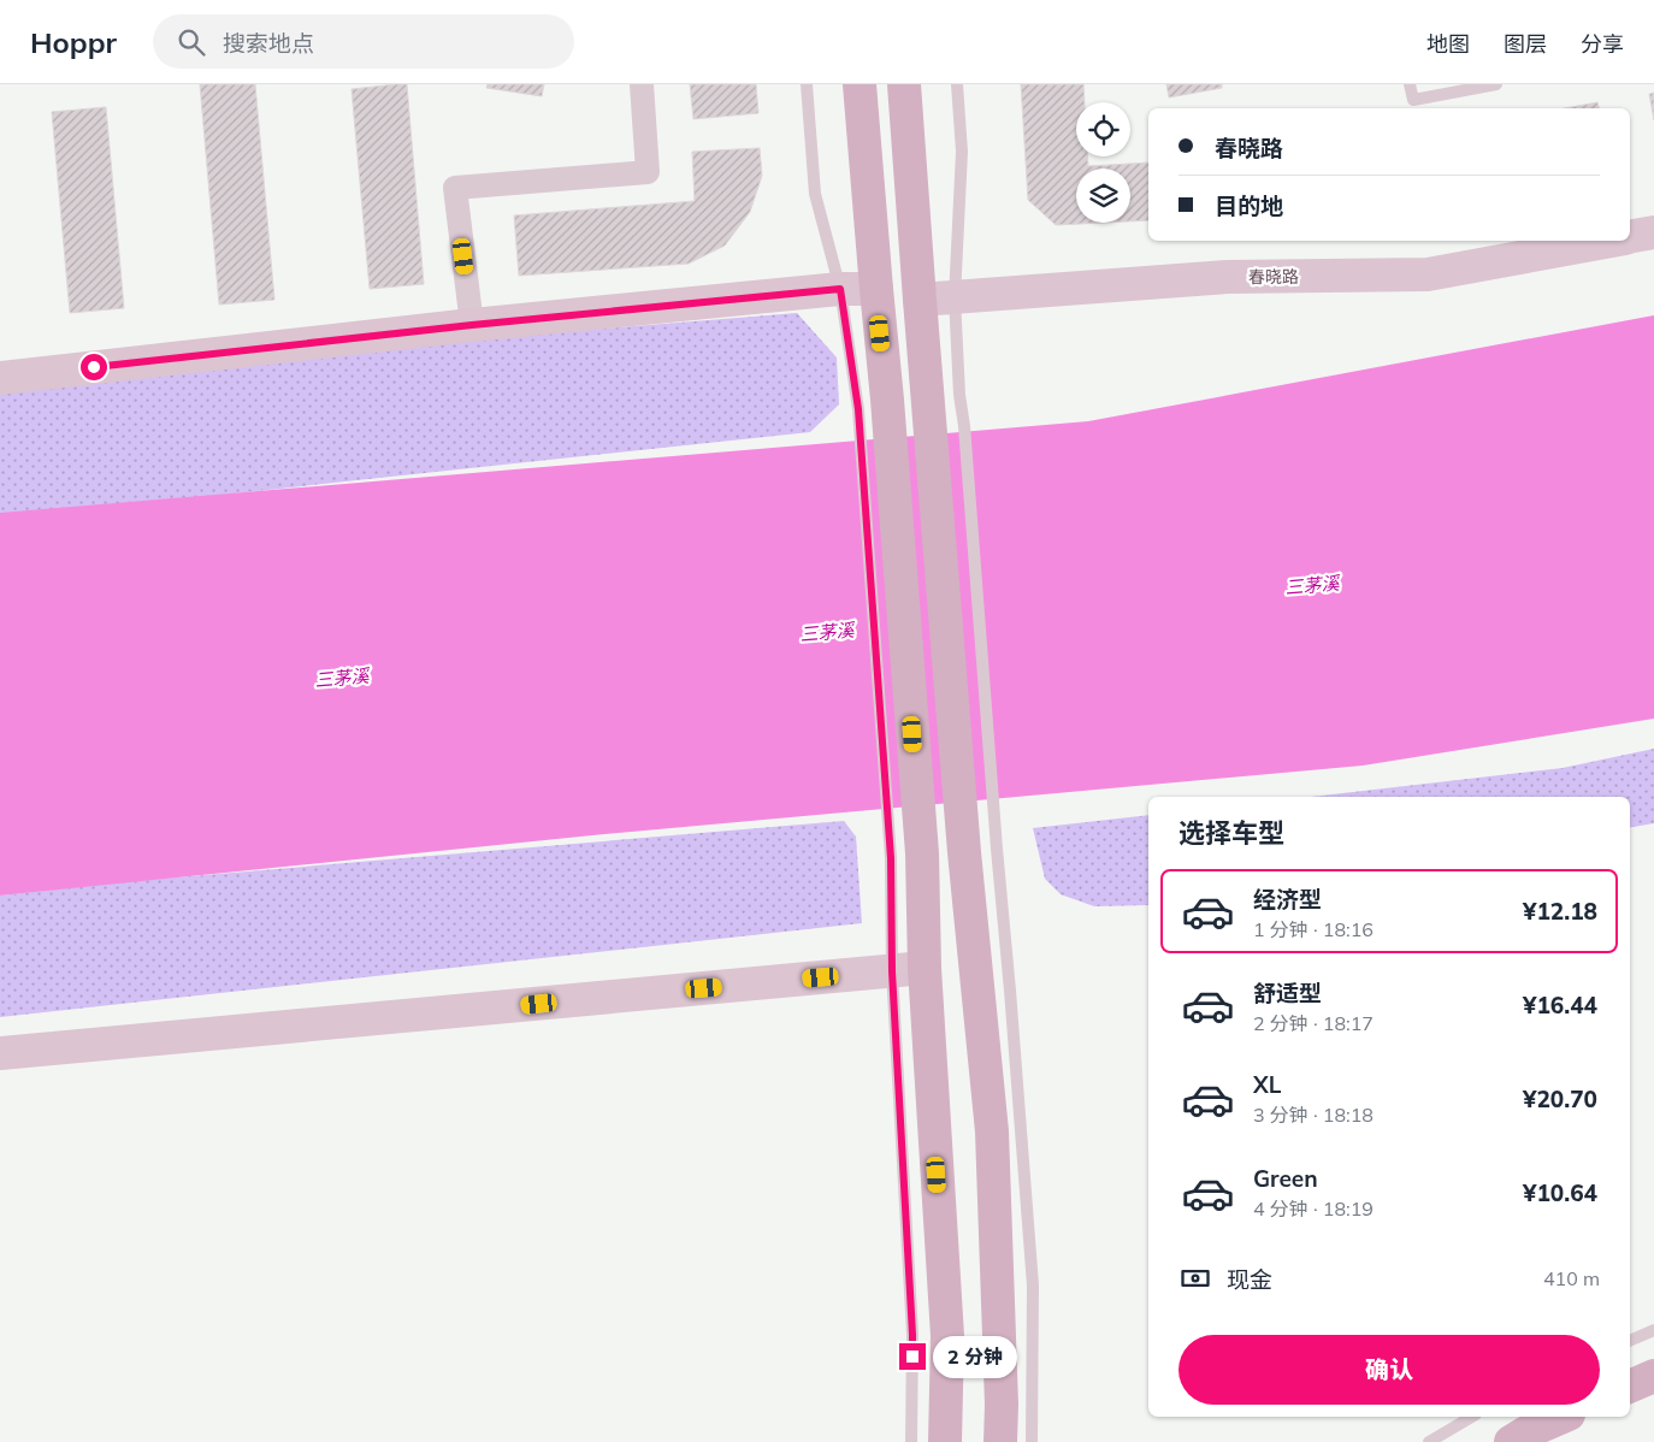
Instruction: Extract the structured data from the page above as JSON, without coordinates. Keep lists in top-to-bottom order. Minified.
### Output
{"streets":{"street":["春晓路"]},"water":["三茅溪"],"page":{"header":"Hoppr","search":"搜索地点","nav":["地图","图层","分享"],"banner":["春晓路","目的地"],"heading":"选择车型","list":[{"name":"经济型","note":"1 分钟 · 18:16","value":"¥12.18"},{"name":"舒适型","note":"2 分钟 · 18:17","value":"¥16.44"},{"name":"XL","note":"3 分钟 · 18:18","value":"¥20.70"},{"name":"Green","note":"4 分钟 · 18:19","value":"¥10.64"}],"pay":["现金","410 m"],"buttons":"确认","bubble":"2 分钟"}}
